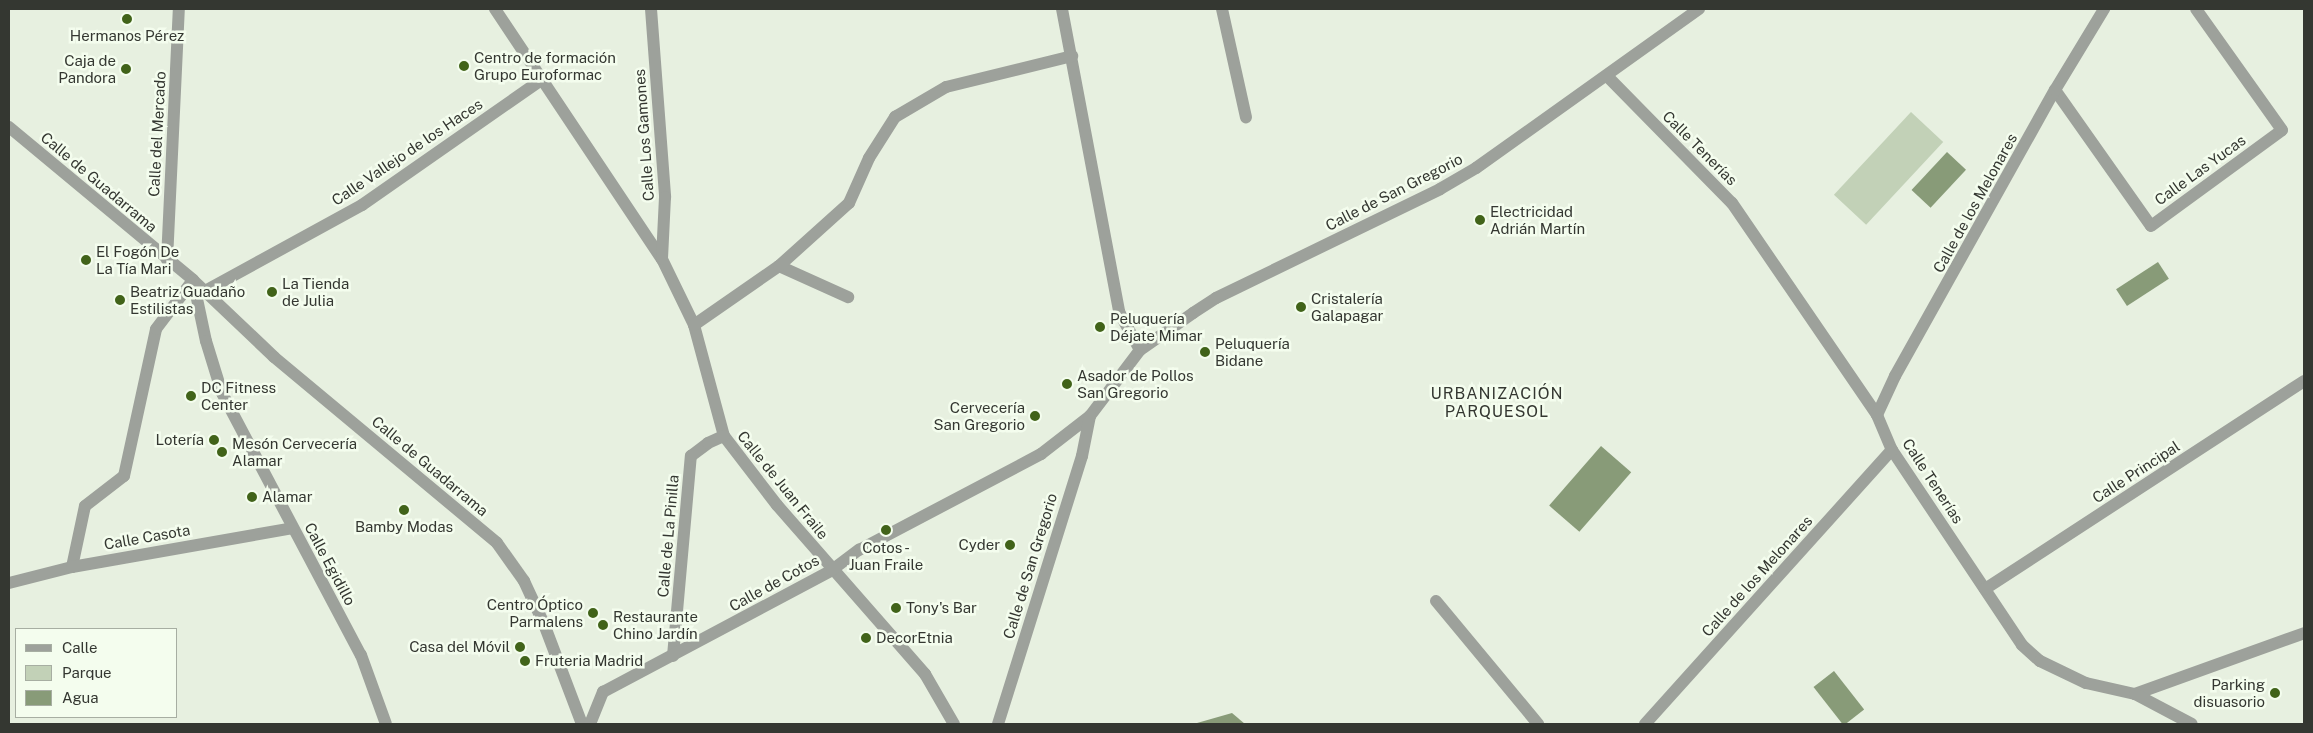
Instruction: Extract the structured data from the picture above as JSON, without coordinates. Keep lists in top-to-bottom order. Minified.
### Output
{"streets":{"street":["Calle del Mercado","Calle Los Gamones","Calle Tenerías","Calle Vallejo de los Haces","Calle Las Yucas","Calle de Guadarrama","Calle de San Gregorio","Calle de los Melonares","Calle Principal","Calle de Juan Fraile","Calle de La Pinilla","Calle Casota","Calle Egidillo","Calle de Cotos"]},"crossings":[["Calle del Mercado","Calle de Guadarrama"],["Calle Los Gamones","Calle de Juan Fraile"],["Calle Tenerías","Calle de San Gregorio"],["Calle Tenerías","Calle de los Melonares"],["Calle Tenerías","Calle Principal"],["Calle Vallejo de los Haces","Calle de Guadarrama"],["Calle Vallejo de los Haces","Calle de Juan Fraile"],["Calle Las Yucas","Calle de los Melonares"],["Calle de Guadarrama","Calle Egidillo"],["Calle de San Gregorio","Calle de Cotos"],["Calle de Juan Fraile","Calle de La Pinilla"],["Calle de Juan Fraile","Calle de Cotos"],["Calle de La Pinilla","Calle de Cotos"],["Calle Casota","Calle Egidillo"]],"districts":["URBANIZACIÓN PARQUESOL"],"places":["Hermanos Pérez","Centro de formación Grupo Euroformac","Caja de Pandora","Electricidad Adrián Martín","El Fogón De La Tía Mari","La Tienda de Julia","Beatriz Guadaño Estilistas","Cristalería Galapagar","Peluquería Déjate Mimar","Peluquería Bidane","Asador de Pollos San Gregorio","DC Fitness Center","Cervecería San Gregorio","Lotería","Mesón Cervecería Alamar","Alamar","Bamby Modas","Cotos - Juan Fraile","Cyder","Tony's Bar","Centro Óptico Parmalens","Restaurante Chino Jardín","DecorEtnia","Casa del Móvil","Fruteria Madrid","Parking disuasorio"],"legend":["Calle","Parque","Agua"]}
